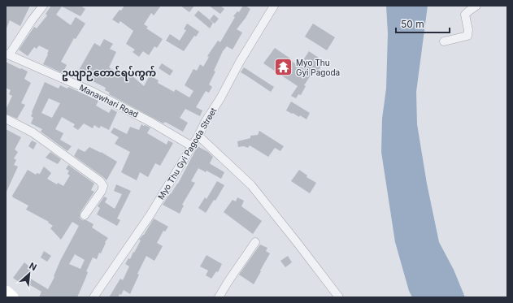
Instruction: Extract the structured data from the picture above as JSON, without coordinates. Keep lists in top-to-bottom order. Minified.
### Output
{"streets":{"street":["Manawhari Road","Myo Thu Gyi Pagoda Street"]},"crossings":[["Manawhari Road","Myo Thu Gyi Pagoda Street"]],"districts":["ဥယျာဉ်တောင်ရပ်ကွက်"],"places":{"temple":["Myo Thu Gyi Pagoda"]},"scale_bar":"50 m","north":"top right"}
